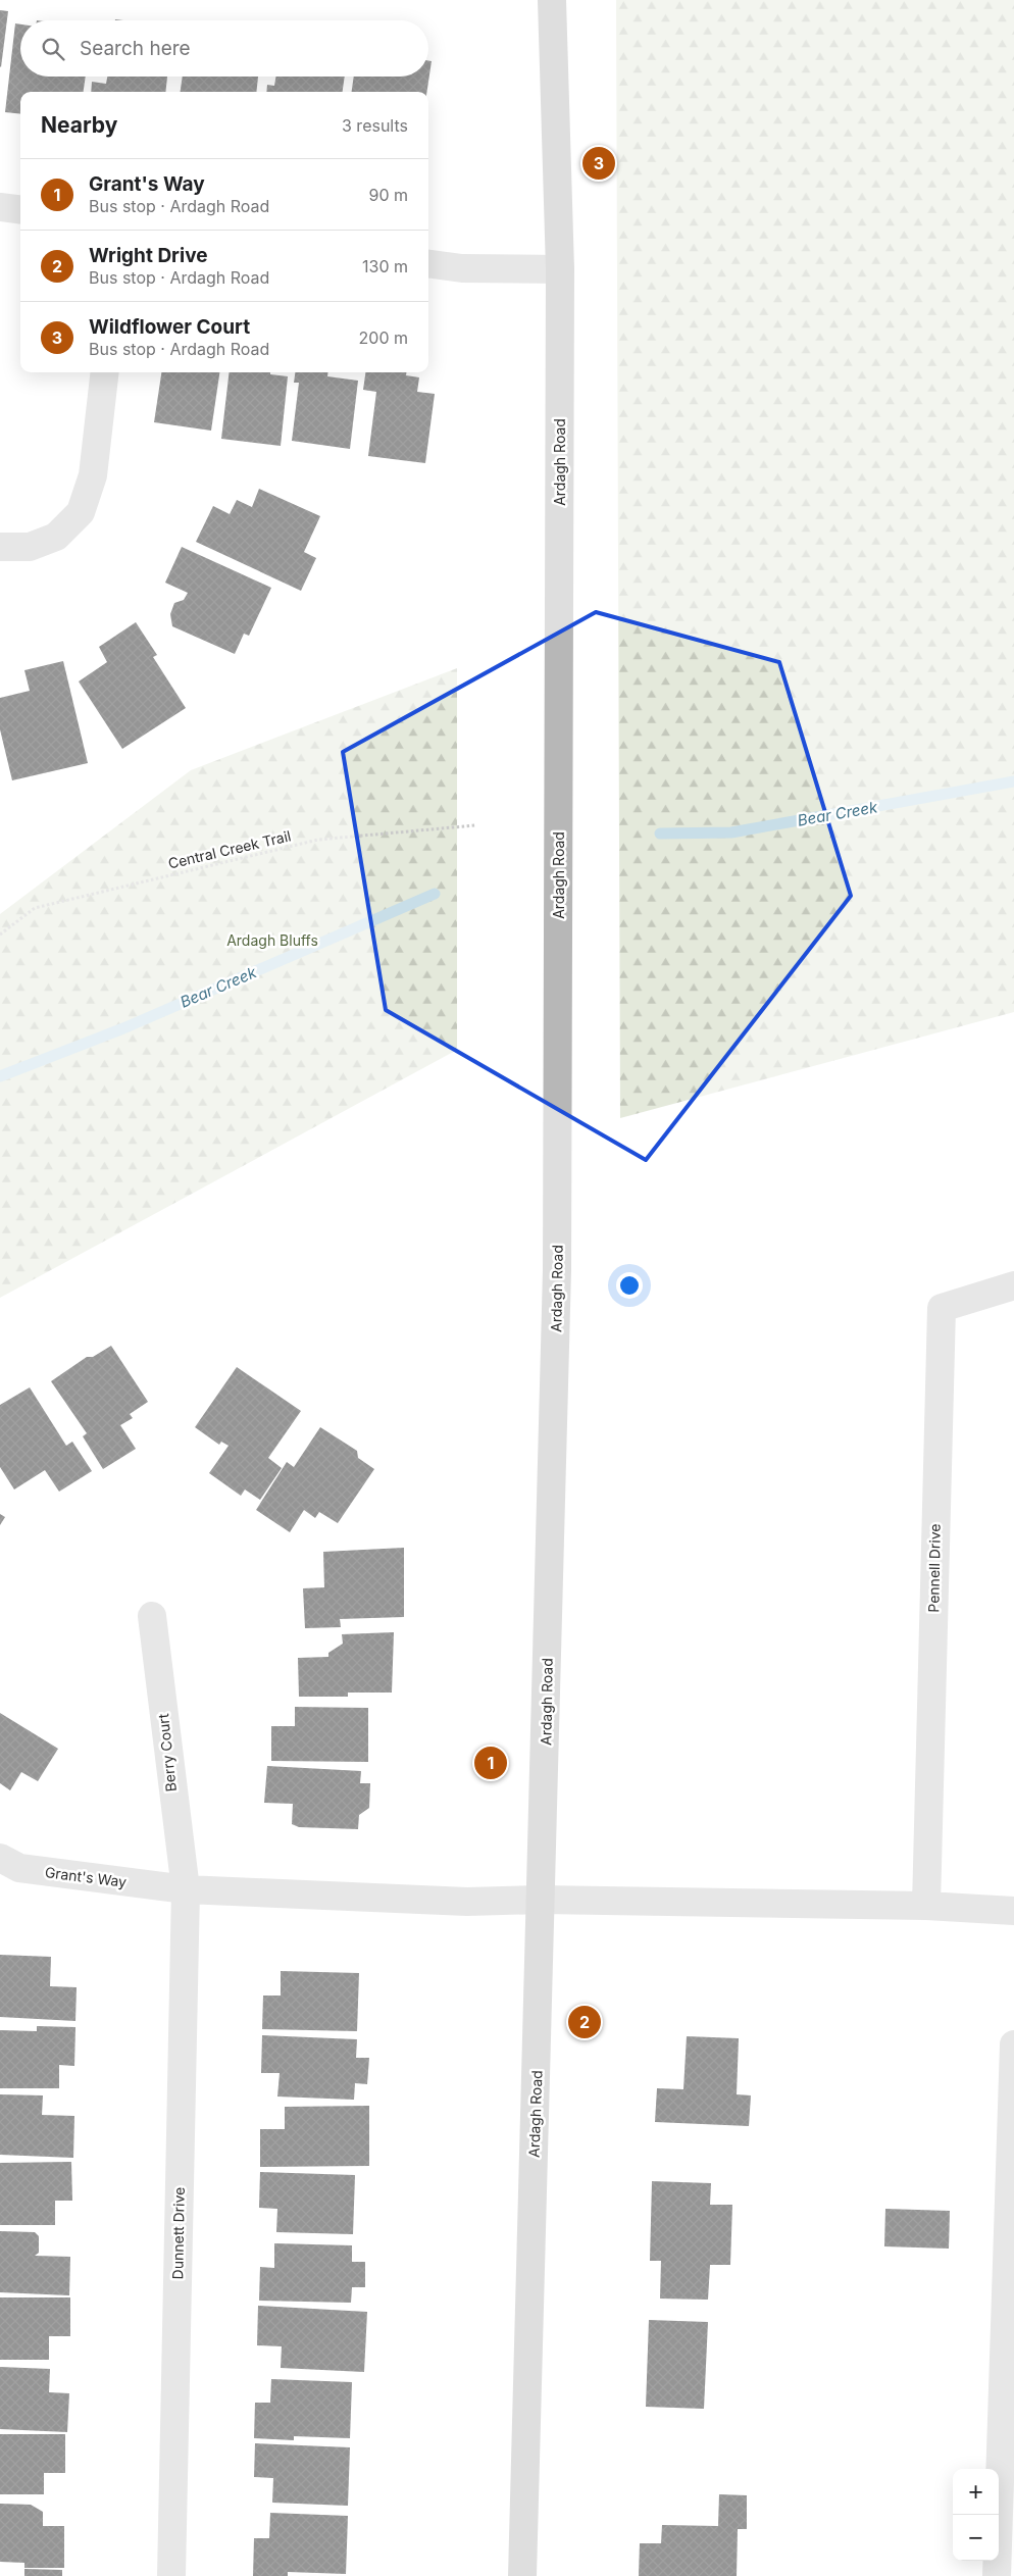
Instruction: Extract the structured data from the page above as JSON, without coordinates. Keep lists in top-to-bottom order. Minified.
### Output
{"streets":{"street":["Ardagh Road","Pennell Drive","Berry Court","Grant's Way","Dunnett Drive"],"path":["Central Creek Trail"]},"crossings":[["Ardagh Road","Grant's Way"],["Pennell Drive","Grant's Way"],["Berry Court","Grant's Way"],["Berry Court","Dunnett Drive"],["Grant's Way","Dunnett Drive"]],"water":["Bear Creek"],"parks":["Ardagh Bluffs"],"page":{"search":"Search here","heading":["Nearby","3 results"],"pins":["3","1","2"],"list":[{"mark":"1","name":"Grant's Way","note":"Bus stop · Ardagh Road","value":"90 m"},{"mark":"2","name":"Wright Drive","note":"Bus stop · Ardagh Road","value":"130 m"},{"mark":"3","name":"Wildflower Court","note":"Bus stop · Ardagh Road","value":"200 m"}],"map_buttons":["+","−"]}}
